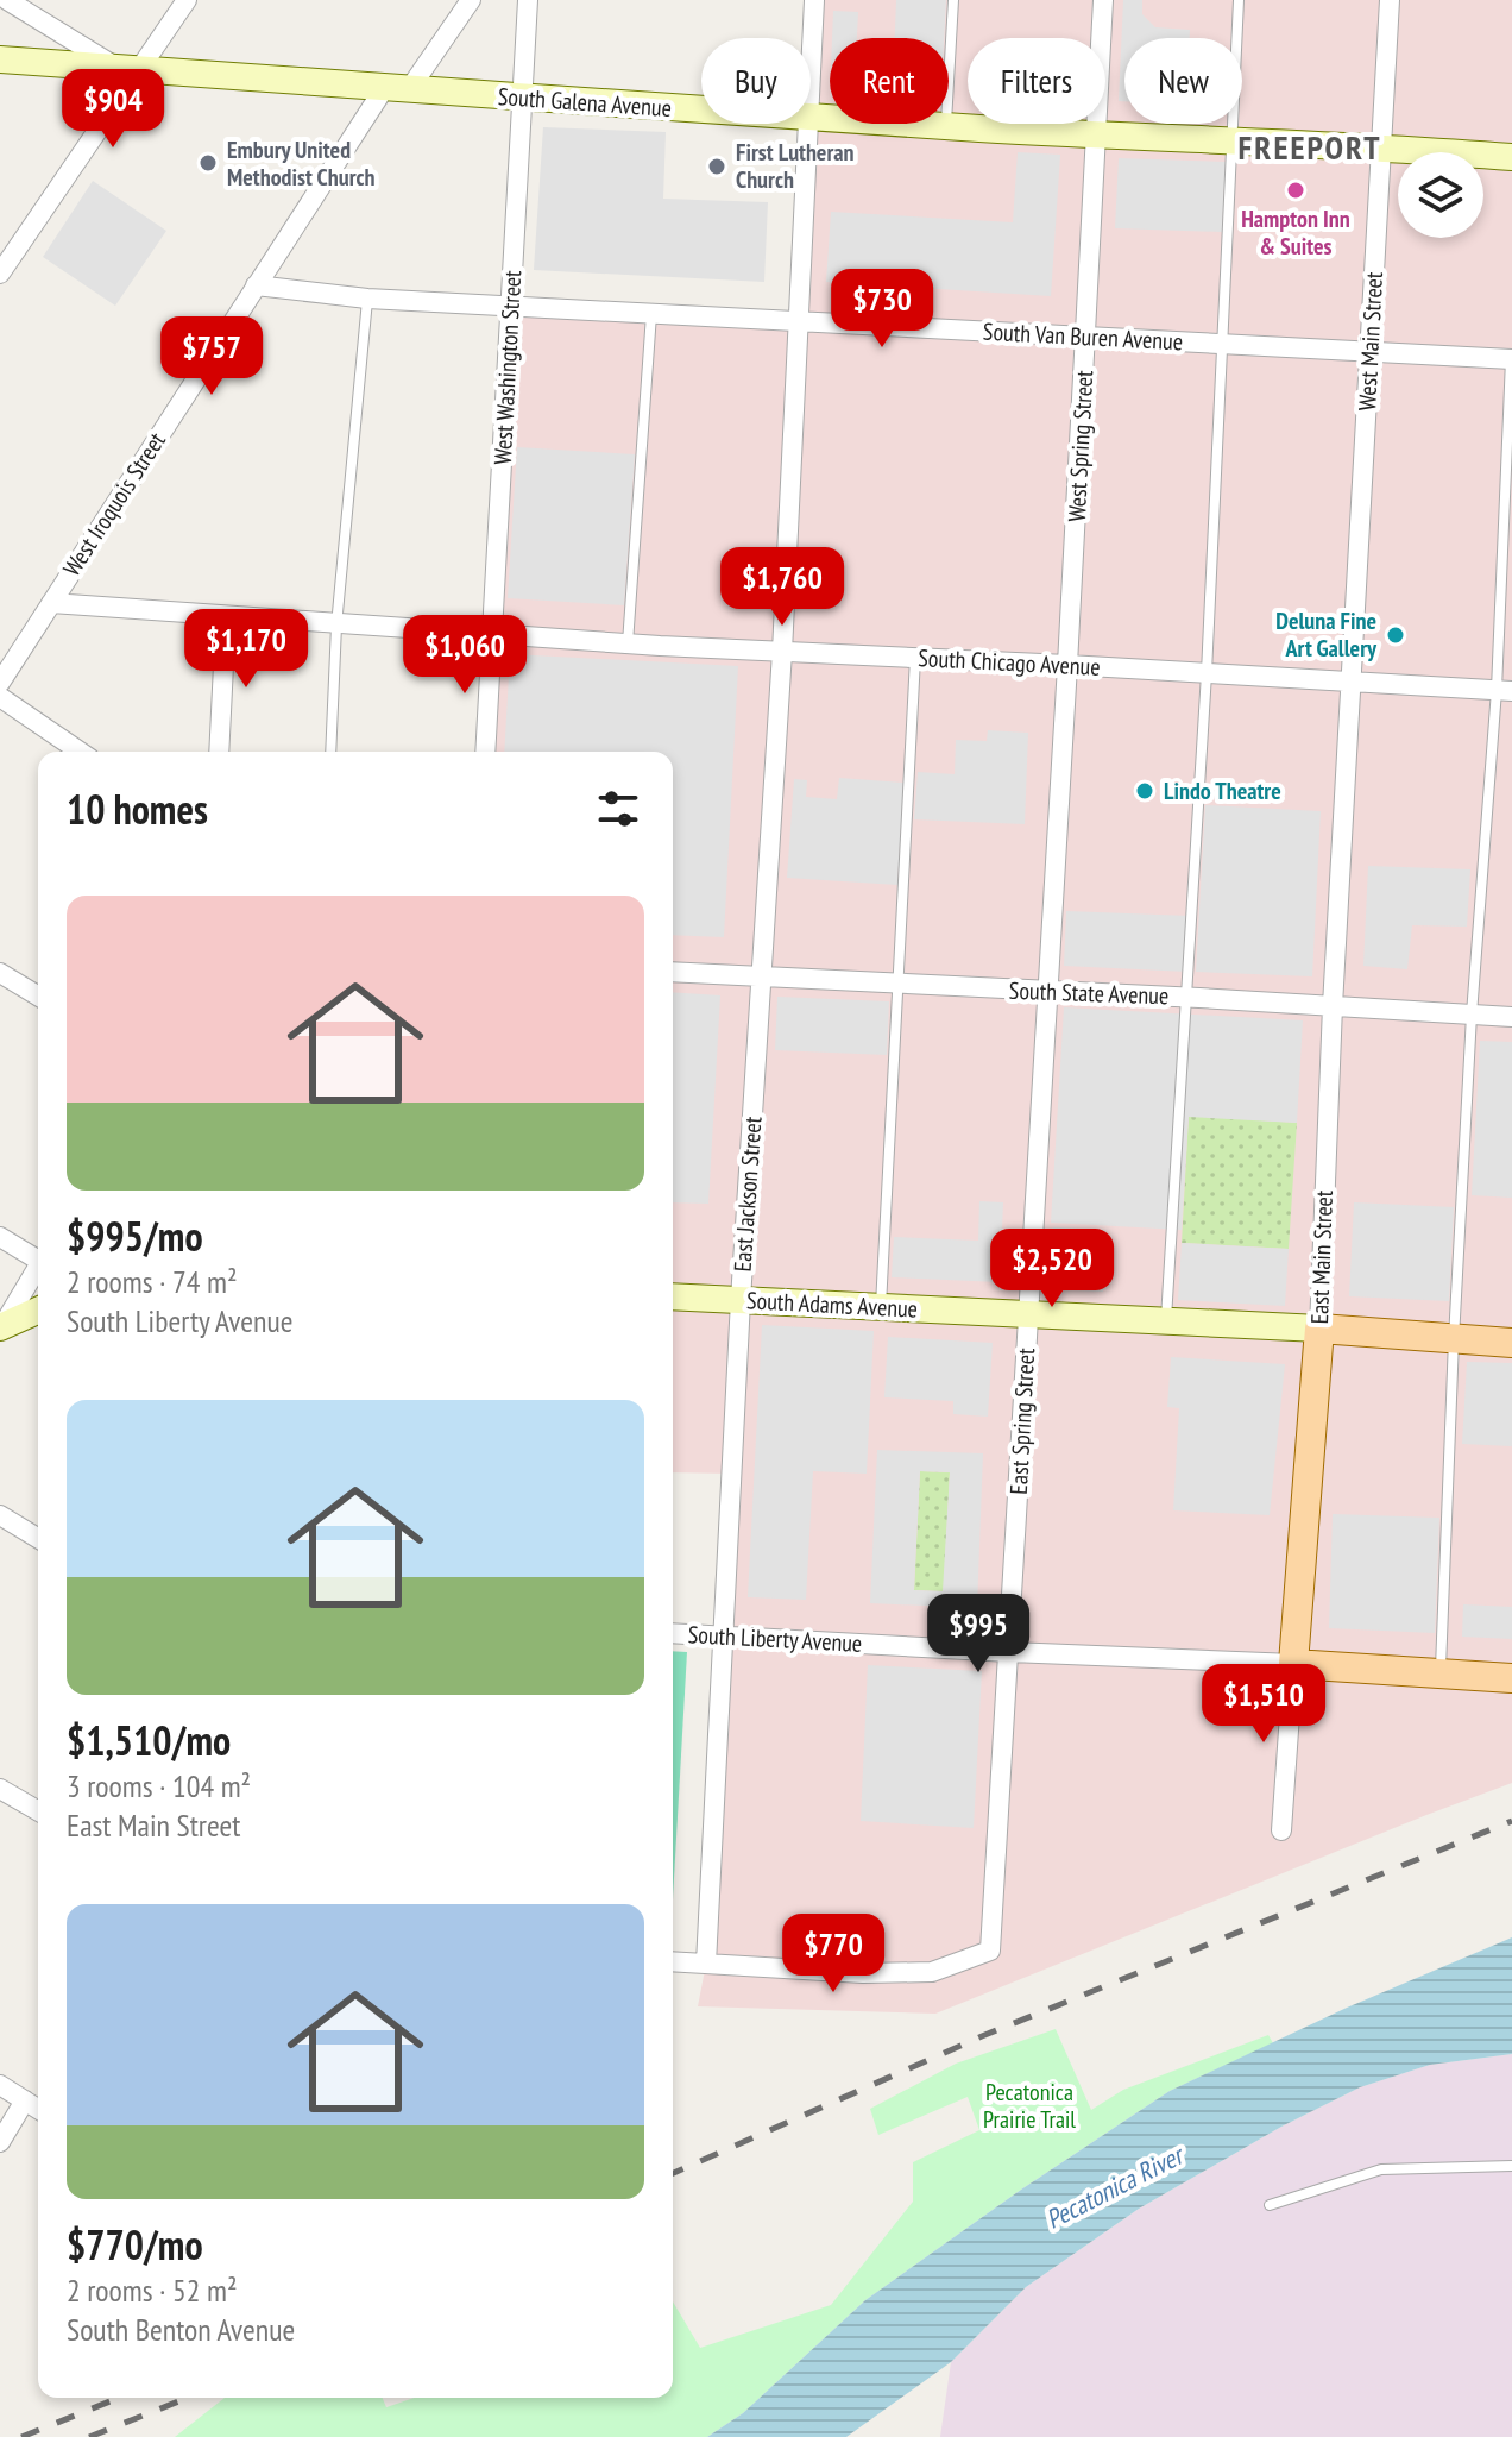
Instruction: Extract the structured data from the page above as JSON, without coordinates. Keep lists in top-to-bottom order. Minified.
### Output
{"streets":{"main road":["South Galena Avenue","East Main Street","South Adams Avenue","South Liberty Avenue"],"street":["South Van Buren Avenue","West Main Street","West Washington Street","West Spring Street","West Iroquois Street","South Chicago Avenue","South State Avenue","East Jackson Street","East Spring Street"]},"crossings":[["South Galena Avenue","West Main Street"],["South Galena Avenue","West Washington Street"],["South Galena Avenue","West Spring Street"],["South Galena Avenue","West Iroquois Street"],["South Van Buren Avenue","West Main Street"],["South Van Buren Avenue","West Washington Street"],["South Van Buren Avenue","West Spring Street"],["South Van Buren Avenue","West Iroquois Street"],["South Van Buren Avenue","East Jackson Street"],["West Main Street","South Chicago Avenue"],["West Main Street","East Main Street"],["West Washington Street","South Chicago Avenue"],["West Spring Street","South Chicago Avenue"],["West Spring Street","East Spring Street"],["West Iroquois Street","South Chicago Avenue"],["South Chicago Avenue","East Jackson Street"],["South Chicago Avenue","East Main Street"],["South Chicago Avenue","East Spring Street"],["South State Avenue","East Jackson Street"],["South State Avenue","East Main Street"],["South State Avenue","East Spring Street"],["East Jackson Street","South Adams Avenue"],["East Jackson Street","East Spring Street"],["East Jackson Street","South Liberty Avenue"],["East Main Street","South Adams Avenue"],["East Main Street","South Liberty Avenue"],["South Adams Avenue","East Spring Street"],["East Spring Street","South Liberty Avenue"]],"districts":["FREEPORT"],"water":["Pecatonica River"],"parks":["Pecatonica Prairie Trail"],"places":["Embury United Methodist Church","First Lutheran Church","Hampton Inn & Suites","Deluna Fine Art Gallery","Lindo Theatre"],"page":{"chip":["Buy","Rent","Filters","New"],"price":["$904","$730","$757","$1,760","$1,170","$1,060","$2,520","$995","$1,510","$770"],"heading":"10 homes","list":[{"name":"$995/mo","note":"2 rooms · 74 m² · South Liberty Avenue"},{"name":"$1,510/mo","note":"3 rooms · 104 m² · East Main Street"},{"name":"$770/mo","note":"2 rooms · 52 m² · South Benton Avenue"}]}}
